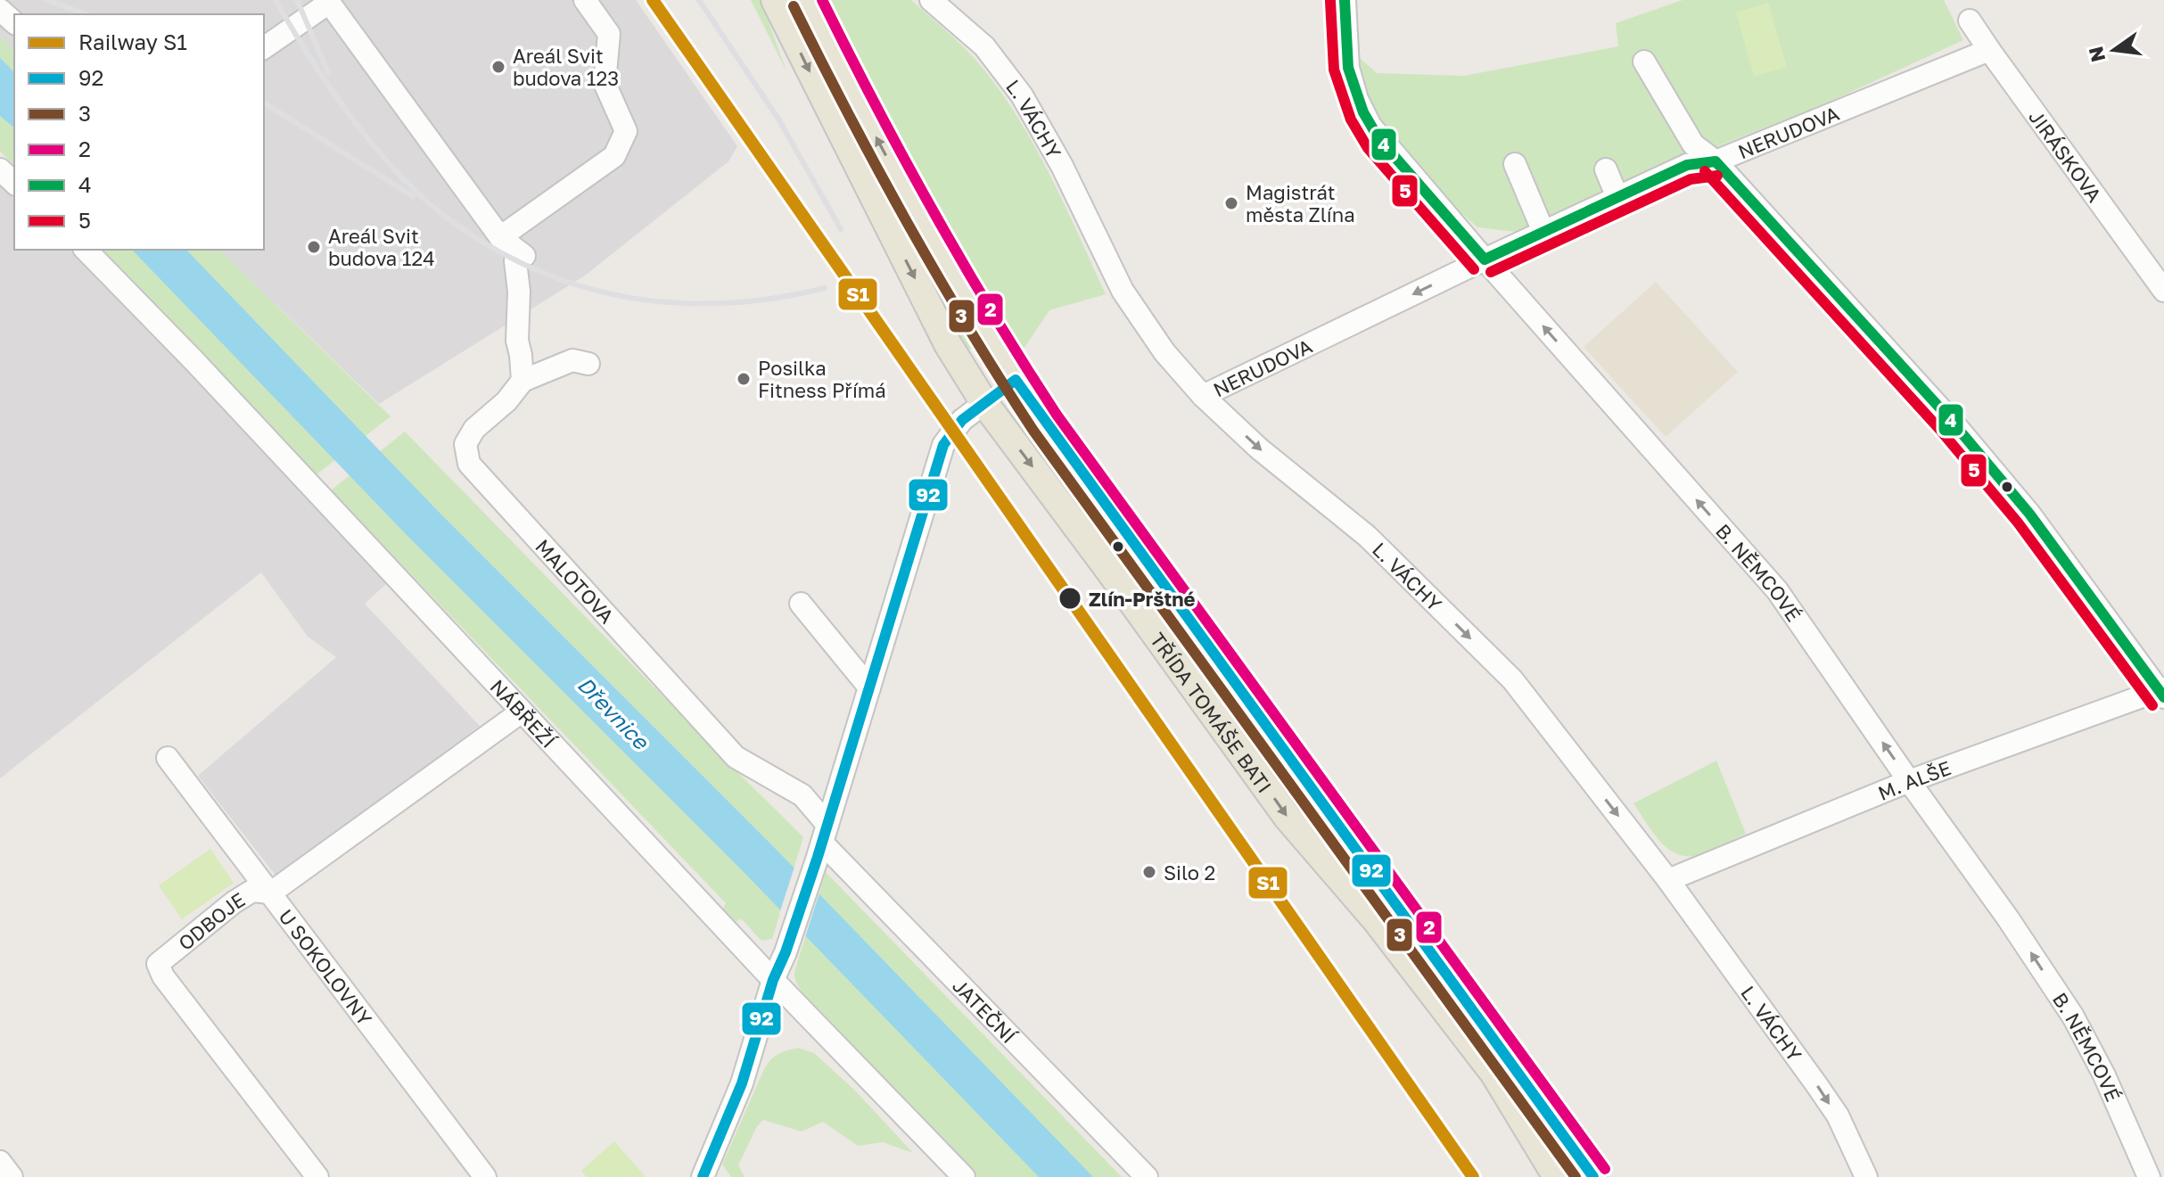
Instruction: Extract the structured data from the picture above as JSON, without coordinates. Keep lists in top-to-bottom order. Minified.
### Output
{"streets":{"main road":["TŘÍDA TOMÁŠE BATI"],"street":["L. VÁCHY","NERUDOVA","JIRÁSKOVA","B. NĚMCOVÉ","MALOTOVA","NÁBŘEŽÍ","M. ALŠE","ODBOJE","U SOKOLOVNY","JATEČNÍ"]},"crossings":[["L. VÁCHY","NERUDOVA"],["L. VÁCHY","M. ALŠE"],["NERUDOVA","JIRÁSKOVA"],["NERUDOVA","B. NĚMCOVÉ"],["B. NĚMCOVÉ","M. ALŠE"],["MALOTOVA","JATEČNÍ"],["NÁBŘEŽÍ","ODBOJE"],["ODBOJE","U SOKOLOVNY"]],"one_way":["L. VÁCHY","NERUDOVA","B. NĚMCOVÉ"],"water":["Dřevnice"],"places":["Areál Svit budova 123","Magistrát města Zlína","Areál Svit budova 124","Posilka Fitness Přímá","Zlín-Prštné","Silo 2"],"lines":["rail line S1","transit line 2","transit line 4","transit line 5","transit line 3","transit line 92"],"legend":["Railway S1","92","3","2","4","5"],"north":"left"}
